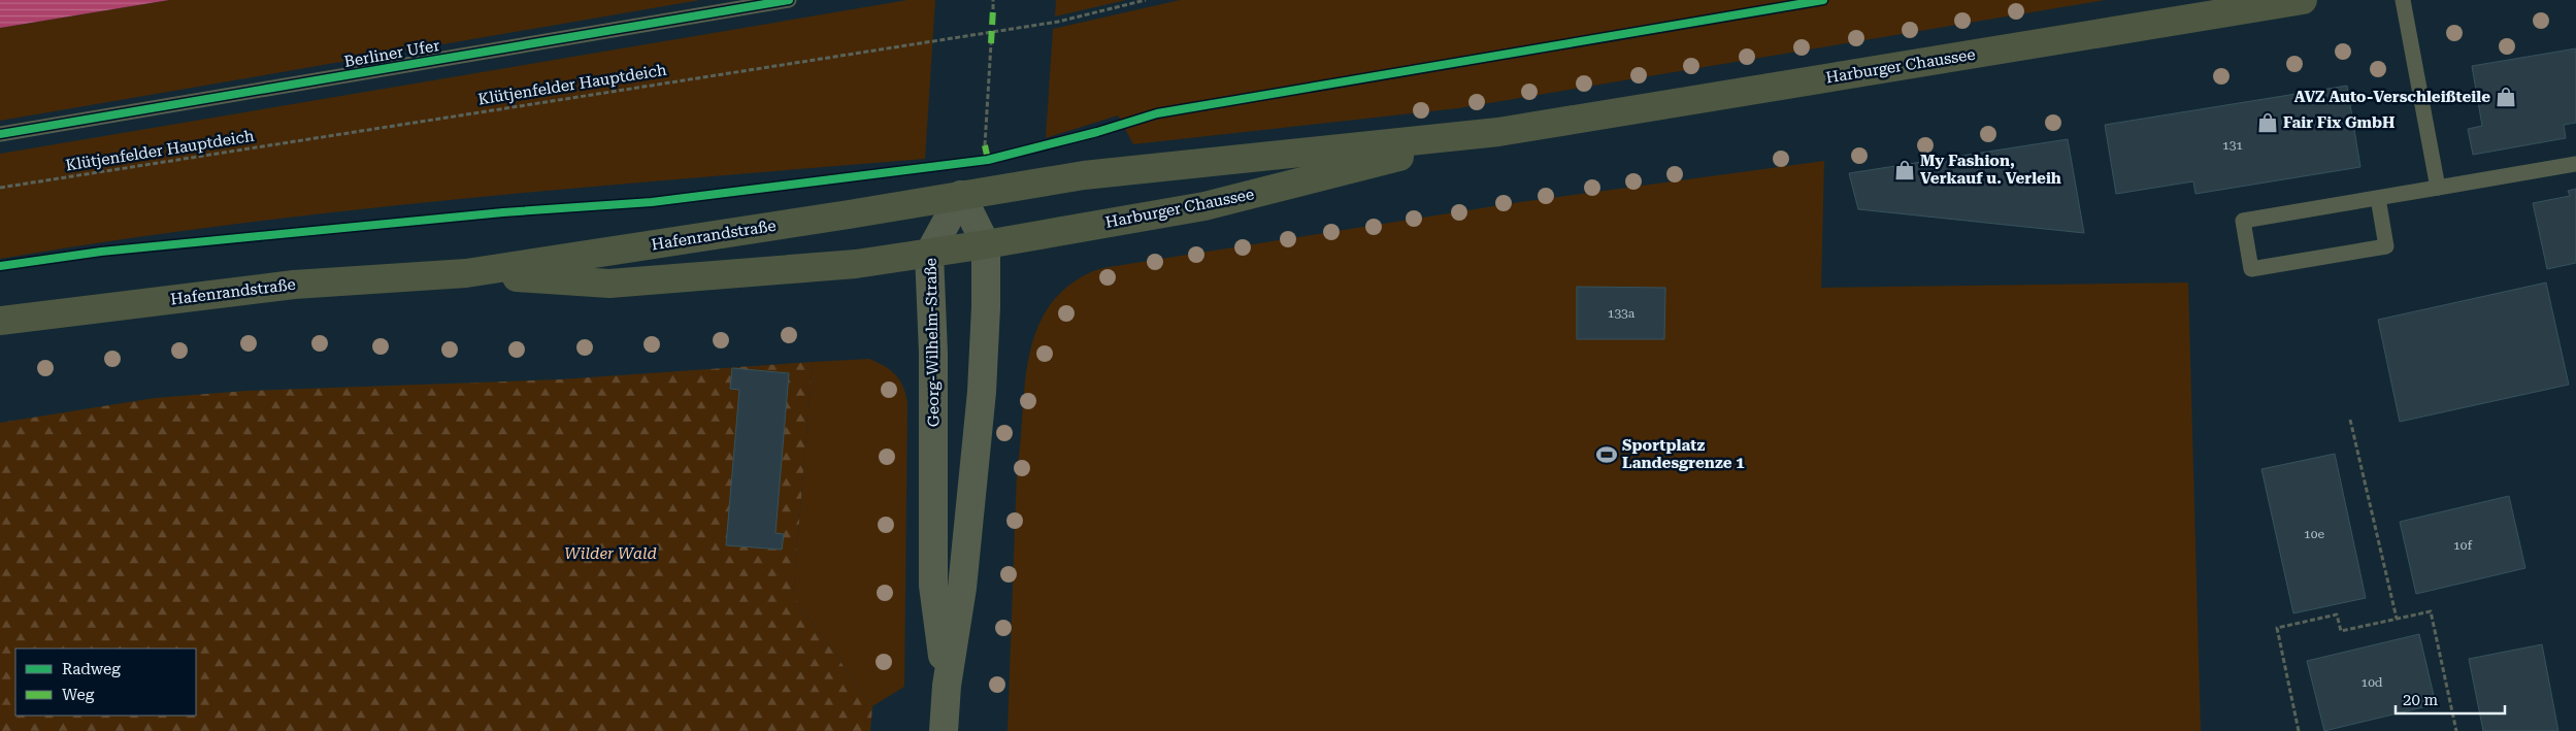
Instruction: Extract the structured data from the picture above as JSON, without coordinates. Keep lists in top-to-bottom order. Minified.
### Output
{"streets":{"main road":["Harburger Chaussee","Hafenrandstraße"],"street":["Georg-Wilhelm-Straße"],"lane":["Berliner Ufer"],"path":["Klütjenfelder Hauptdeich"]},"crossings":[["Harburger Chaussee","Hafenrandstraße"],["Harburger Chaussee","Georg-Wilhelm-Straße"],["Hafenrandstraße","Georg-Wilhelm-Straße"]],"parks":["Wilder Wald"],"places":{"shop":["AVZ Auto-Verschleißteile","Fair Fix GmbH","My Fashion, Verkauf u. Verleih"],"sports":["Sportplatz Landesgrenze 1"]},"house_numbers":["131","133a","10e","10f","10d"],"legend":["Radweg","Weg"],"scale_bar":"20 m"}
